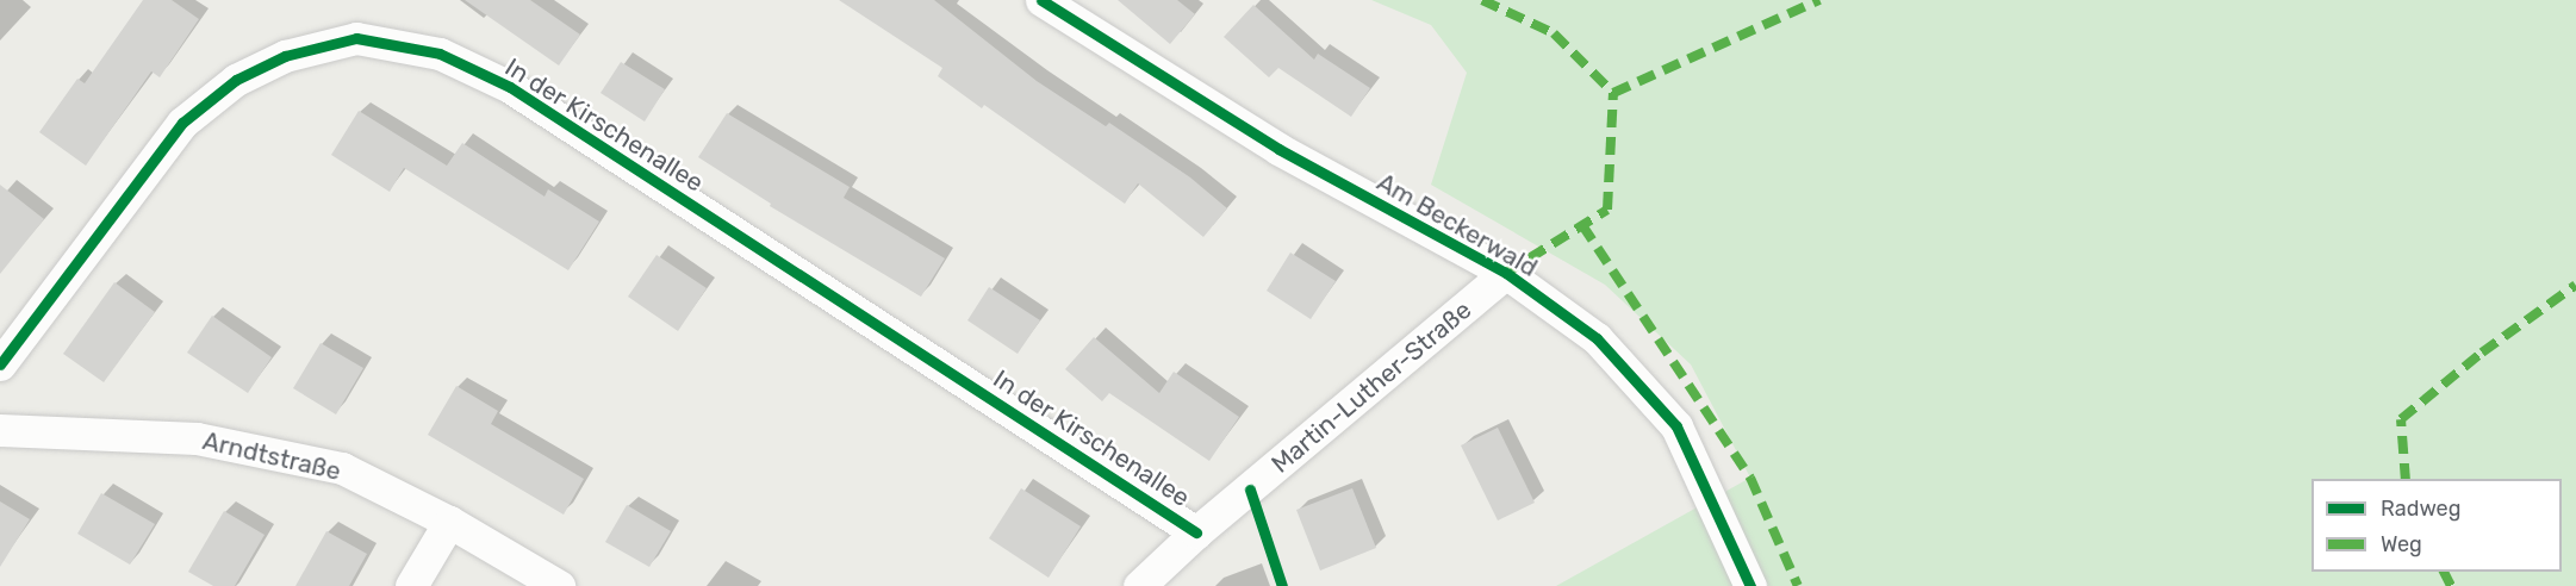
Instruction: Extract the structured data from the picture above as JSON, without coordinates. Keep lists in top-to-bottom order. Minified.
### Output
{"streets":{"street":["In der Kirschenallee","Am Beckerwald","Martin-Luther-Straße","Arndtstraße"]},"crossings":[["In der Kirschenallee","Martin-Luther-Straße"],["Am Beckerwald","Martin-Luther-Straße"]],"legend":["Radweg","Weg"]}
